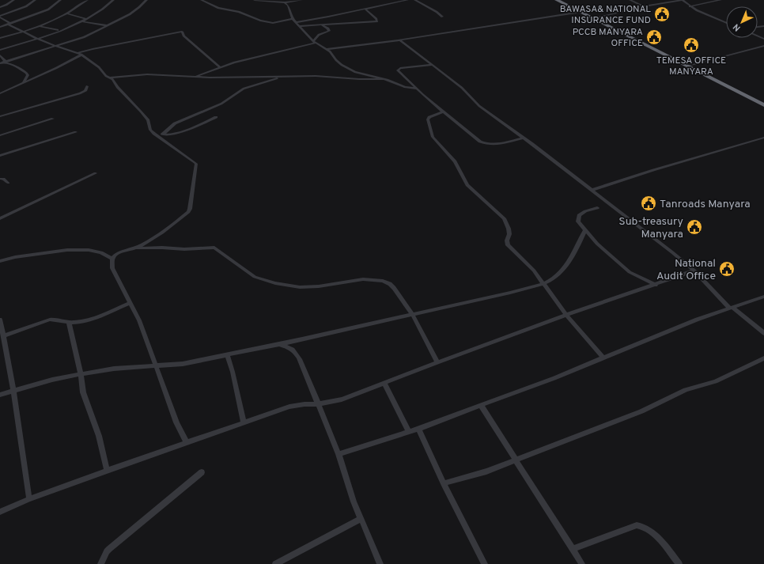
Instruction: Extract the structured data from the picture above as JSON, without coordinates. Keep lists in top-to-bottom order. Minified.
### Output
{"places":{"public building":["BAWASA& NATIONAL INSURANCE FUND","PCCB MANYARA OFFICE","TEMESA OFFICE MANYARA","Tanroads Manyara","Sub-treasury Manyara","National Audit Office"]},"north":"bottom left"}
